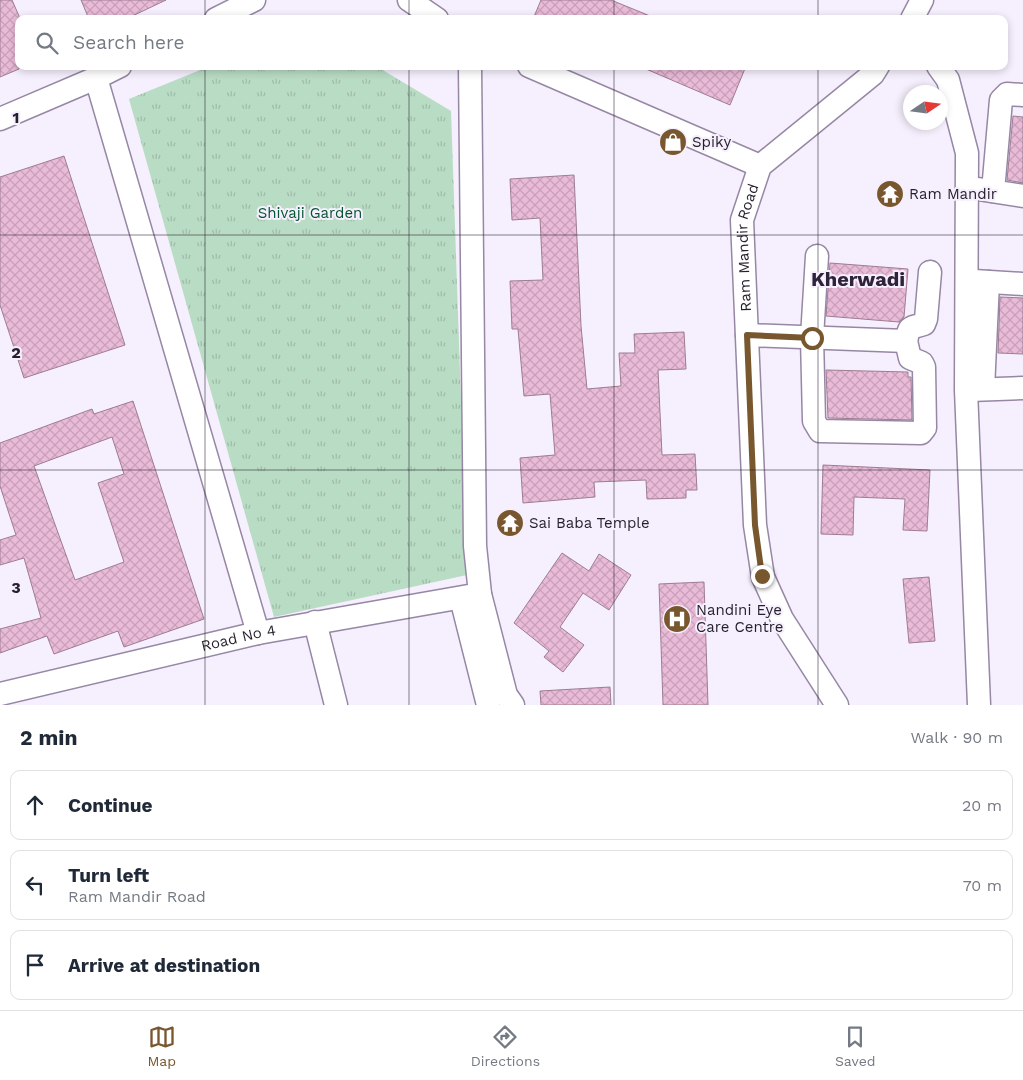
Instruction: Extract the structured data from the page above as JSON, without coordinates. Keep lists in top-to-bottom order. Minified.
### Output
{"streets":{"street":["Ram Mandir Road","Road No 4"]},"districts":["Kherwadi"],"parks":["Shivaji Garden"],"places":{"shop":["Spiky"],"temple":["Ram Mandir","Sai Baba Temple"],"hospital":["Nandini Eye Care Centre"]},"north":"right","page":{"search":"Search here","heading":["2 min","Walk · 90 m"],"list":[["Continue","20 m"],["Turn left","Ram Mandir Road","70 m"],"Arrive at destination"],"nav":["Map","Directions","Saved"]},"grid":{"rows":["1","2","3"]}}
